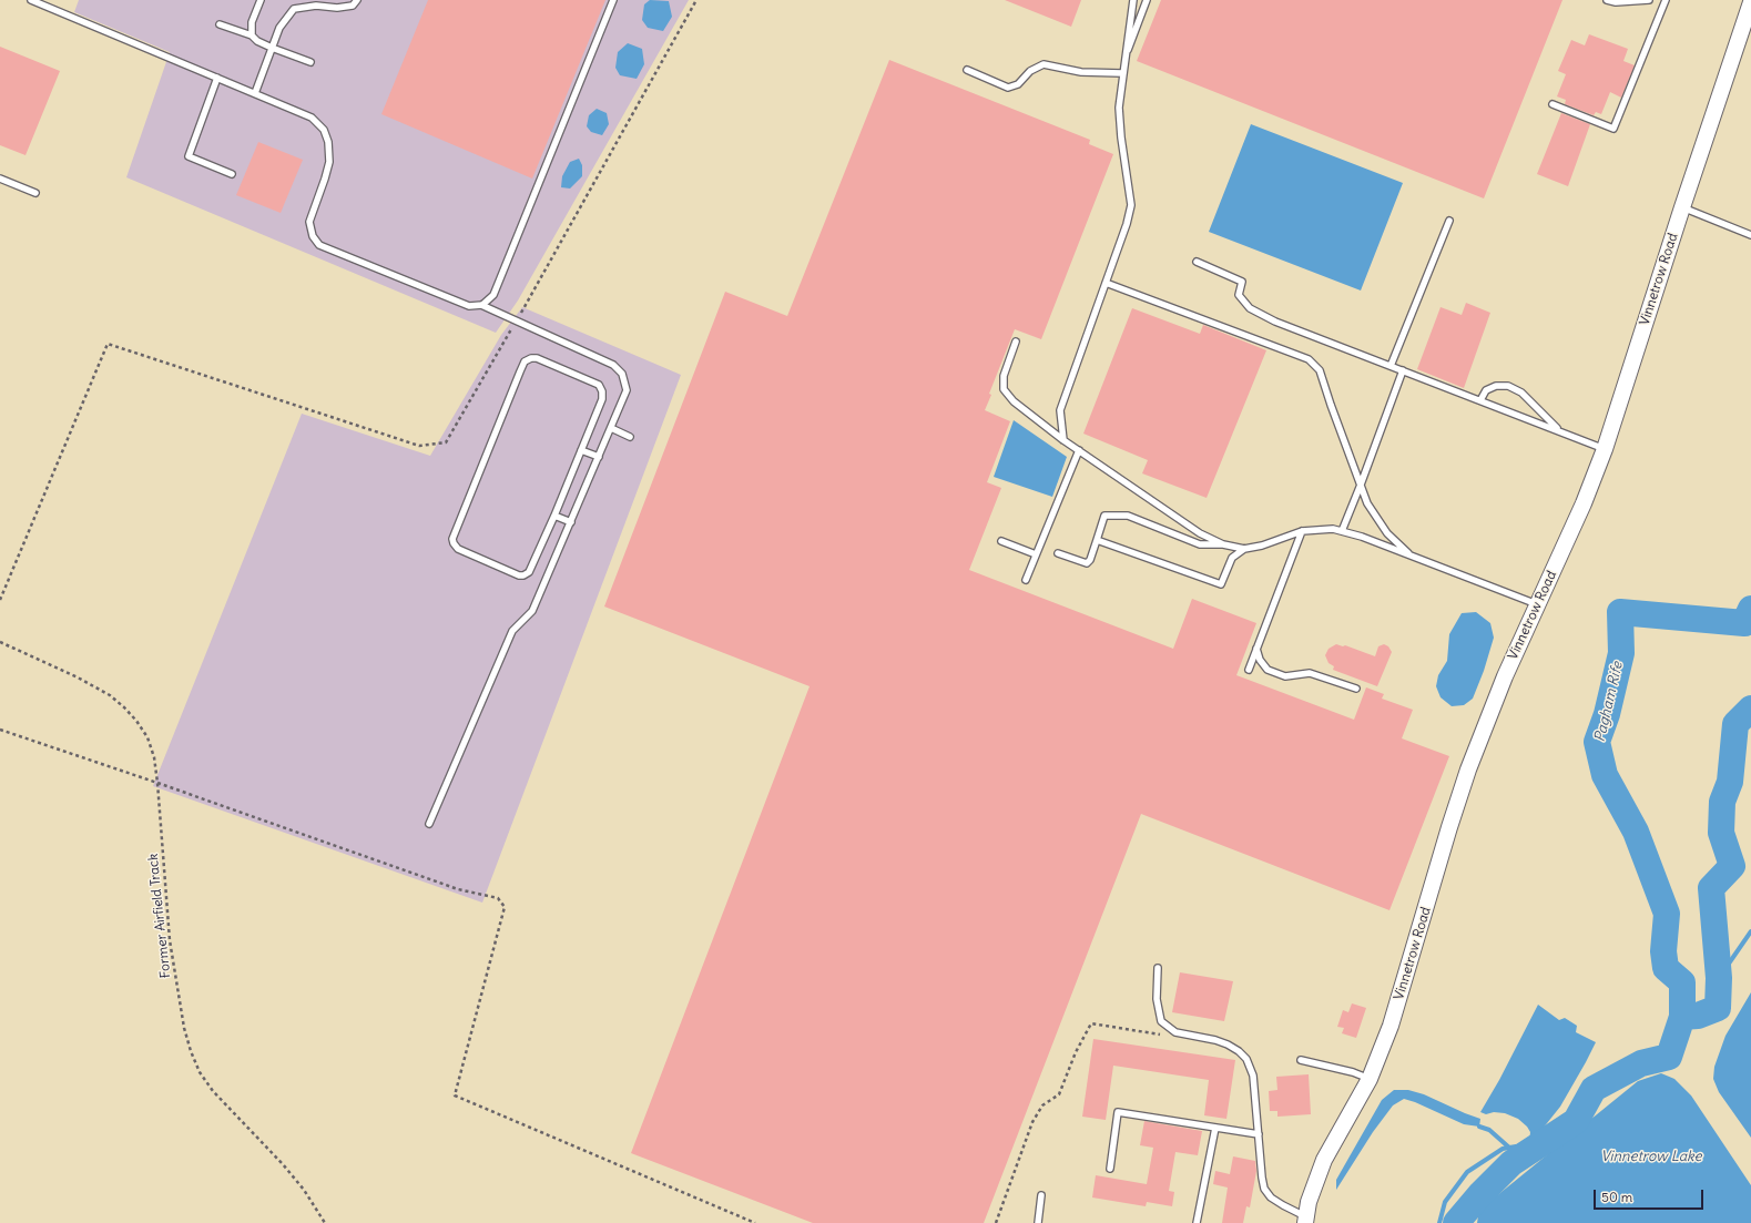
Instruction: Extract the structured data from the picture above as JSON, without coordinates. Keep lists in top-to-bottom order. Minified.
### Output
{"streets":{"street":["Vinnetrow Road"],"path":["Former Airfield Track"]},"water":["Pagham Rife","Vinnetrow Lake"],"scale_bar":"50 m"}
